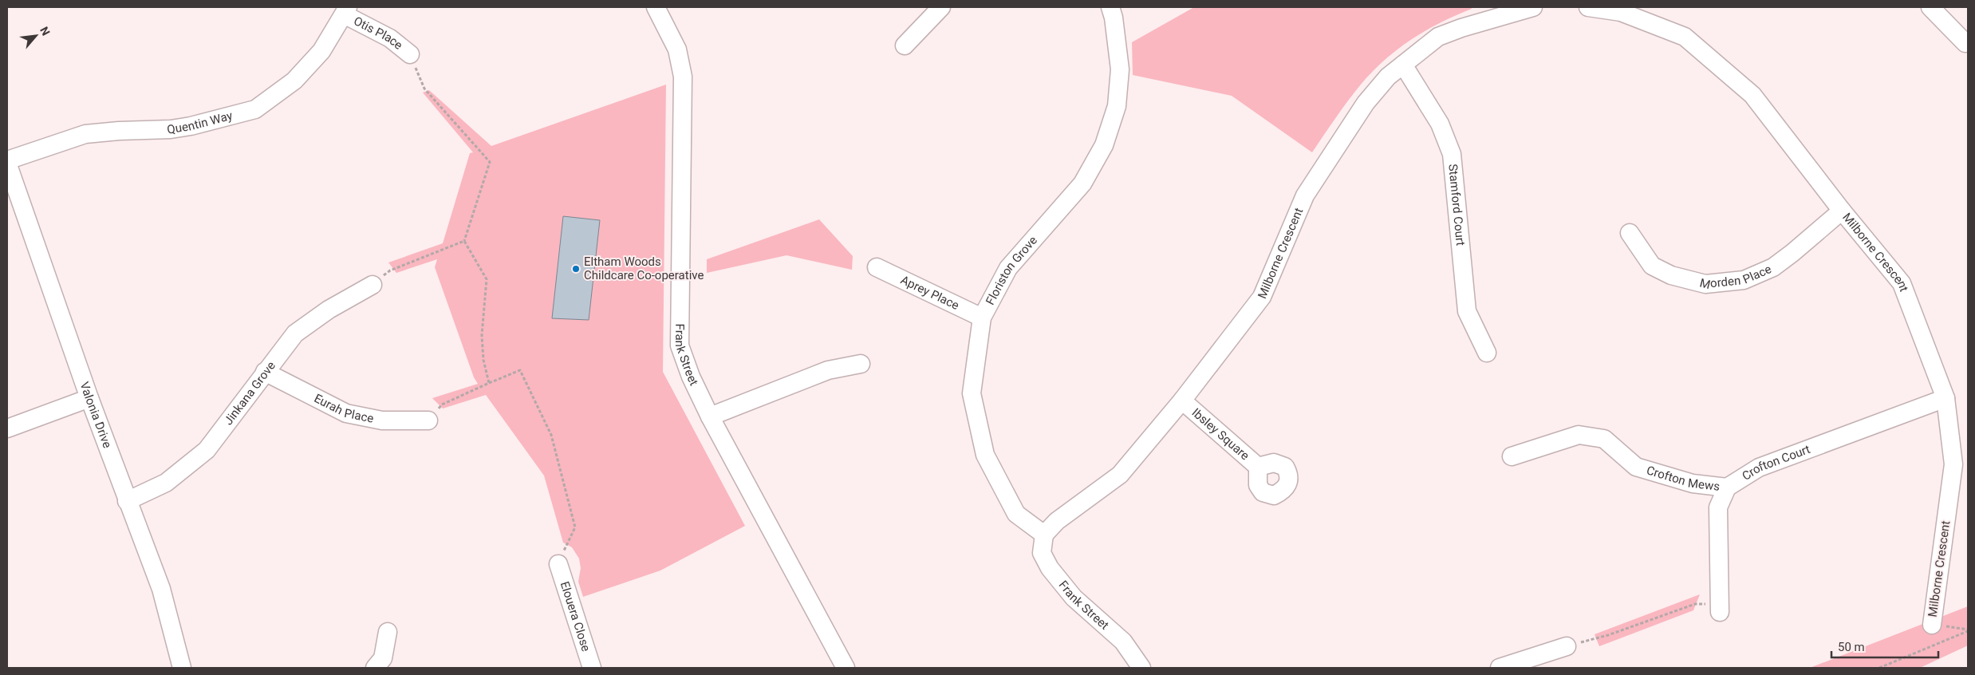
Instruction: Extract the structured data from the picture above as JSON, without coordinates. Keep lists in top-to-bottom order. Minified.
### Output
{"streets":{"street":["Otis Place","Quentin Way","Stamford Court","Milborne Crescent","Floriston Grove","Morden Place","Aprey Place","Frank Street","Jinkana Grove","Eurah Place","Valonia Drive","Ibsley Square","Crofton Court","Crofton Mews","Elouera Close"]},"crossings":[["Otis Place","Quentin Way"],["Stamford Court","Milborne Crescent"],["Milborne Crescent","Floriston Grove"],["Milborne Crescent","Morden Place"],["Milborne Crescent","Frank Street"],["Milborne Crescent","Ibsley Square"],["Milborne Crescent","Crofton Court"],["Floriston Grove","Aprey Place"],["Floriston Grove","Frank Street"],["Jinkana Grove","Eurah Place"],["Jinkana Grove","Valonia Drive"],["Crofton Court","Crofton Mews"]],"places":["Eltham Woods Childcare Co-operative"],"scale_bar":"50 m","north":"top right"}
